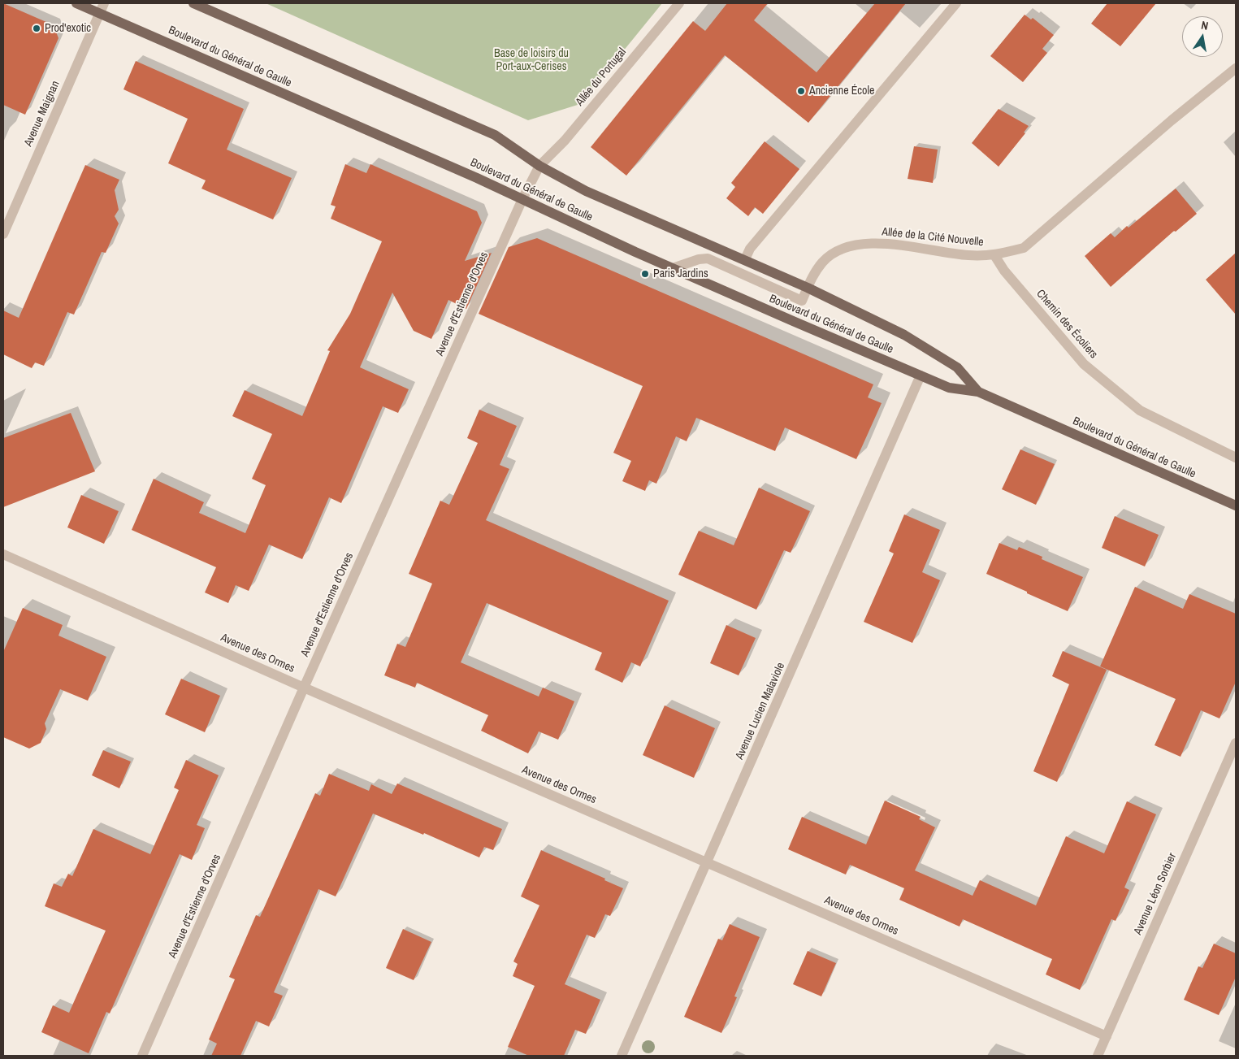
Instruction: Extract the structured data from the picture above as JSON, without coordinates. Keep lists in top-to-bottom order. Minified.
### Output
{"streets":{"main road":["Boulevard du Général de Gaulle"],"street":["Allée du Portugal","Avenue Maignan","Allée de la Cité Nouvelle","Avenue d'Estienne d'Orves","Chemin des Écoliers","Avenue des Ormes","Avenue Lucien Malaviole","Avenue Léon Sorbier"]},"crossings":[["Boulevard du Général de Gaulle","Allée du Portugal"],["Boulevard du Général de Gaulle","Avenue Maignan"],["Boulevard du Général de Gaulle","Allée de la Cité Nouvelle"],["Boulevard du Général de Gaulle","Avenue d'Estienne d'Orves"],["Boulevard du Général de Gaulle","Avenue Lucien Malaviole"],["Allée du Portugal","Avenue d'Estienne d'Orves"],["Allée de la Cité Nouvelle","Chemin des Écoliers"],["Avenue d'Estienne d'Orves","Avenue des Ormes"],["Avenue des Ormes","Avenue Lucien Malaviole"],["Avenue des Ormes","Avenue Léon Sorbier"]],"parks":["Base de loisirs du Port-aux-Cerises"],"places":["Prod'exotic","Ancienne École","Paris Jardins"],"north":"top"}
